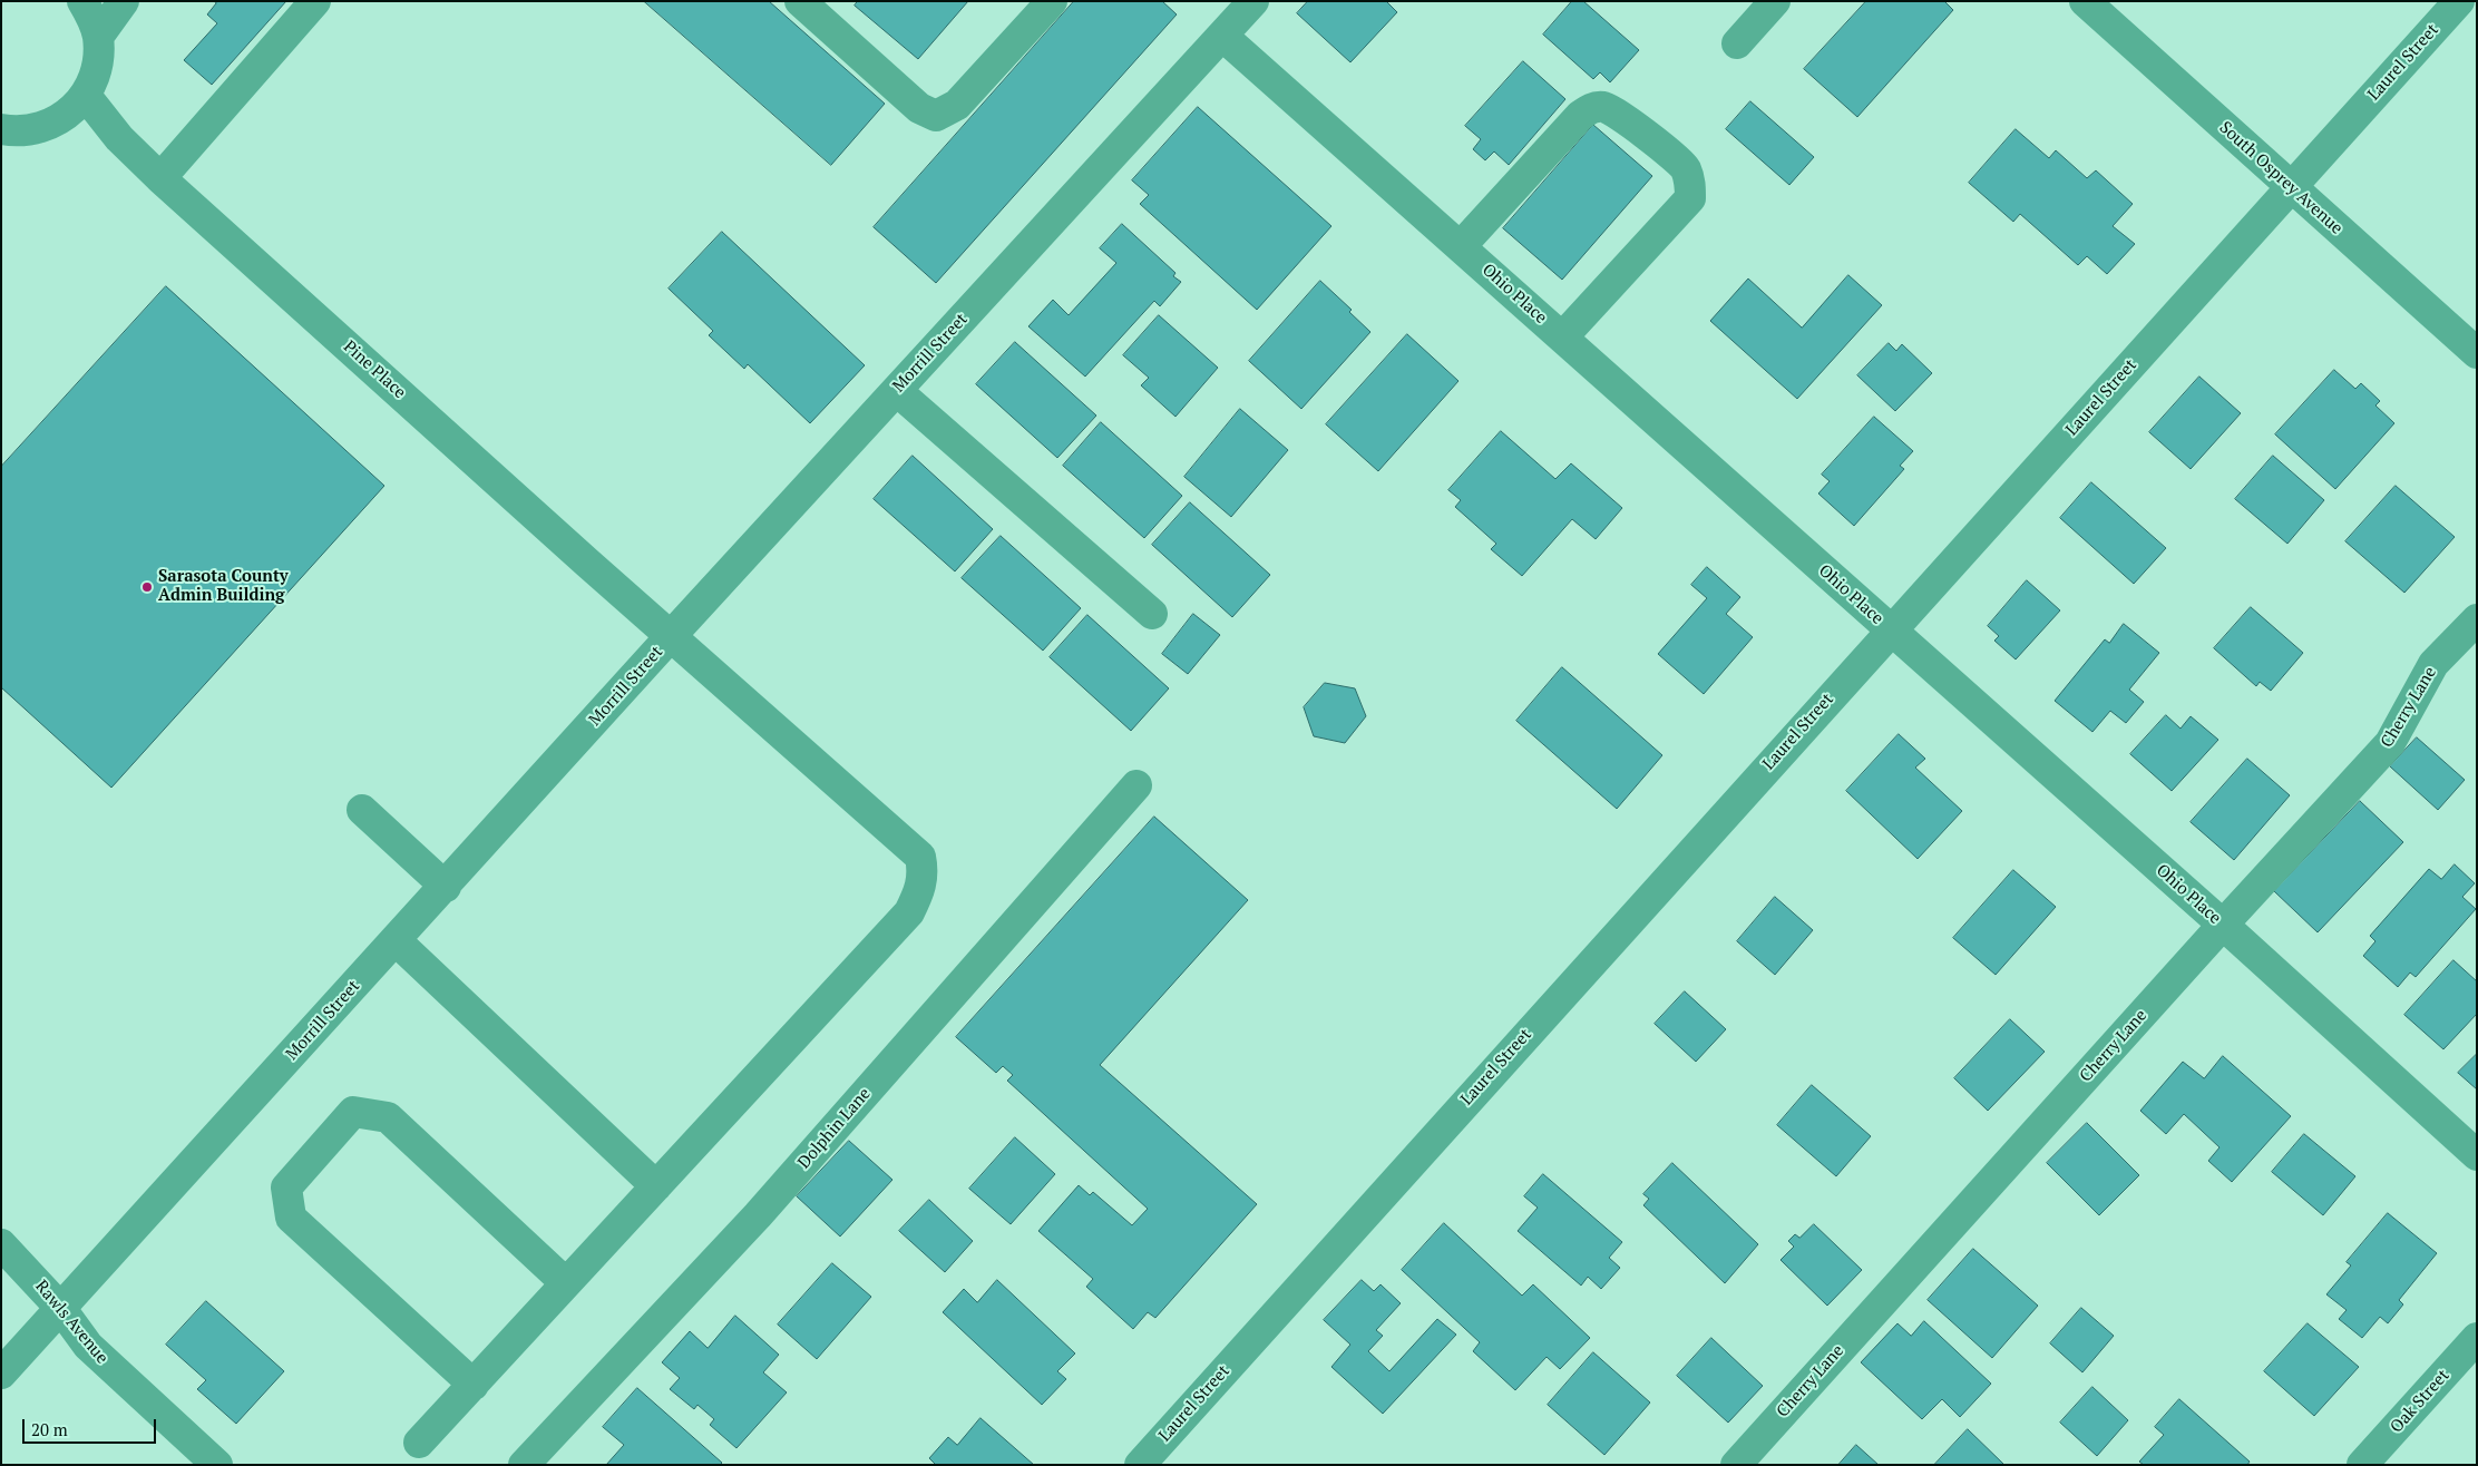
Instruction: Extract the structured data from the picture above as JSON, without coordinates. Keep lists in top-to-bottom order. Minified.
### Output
{"streets":{"street":["Laurel Street","South Osprey Avenue","Ohio Place","Morrill Street","Pine Place","Cherry Lane","Dolphin Lane","Rawls Avenue","Oak Street"]},"crossings":[["Laurel Street","South Osprey Avenue"],["Laurel Street","Ohio Place"],["Ohio Place","Morrill Street"],["Ohio Place","Cherry Lane"],["Morrill Street","Pine Place"],["Morrill Street","Rawls Avenue"]],"places":["Sarasota County Admin Building"],"scale_bar":"20 m"}
